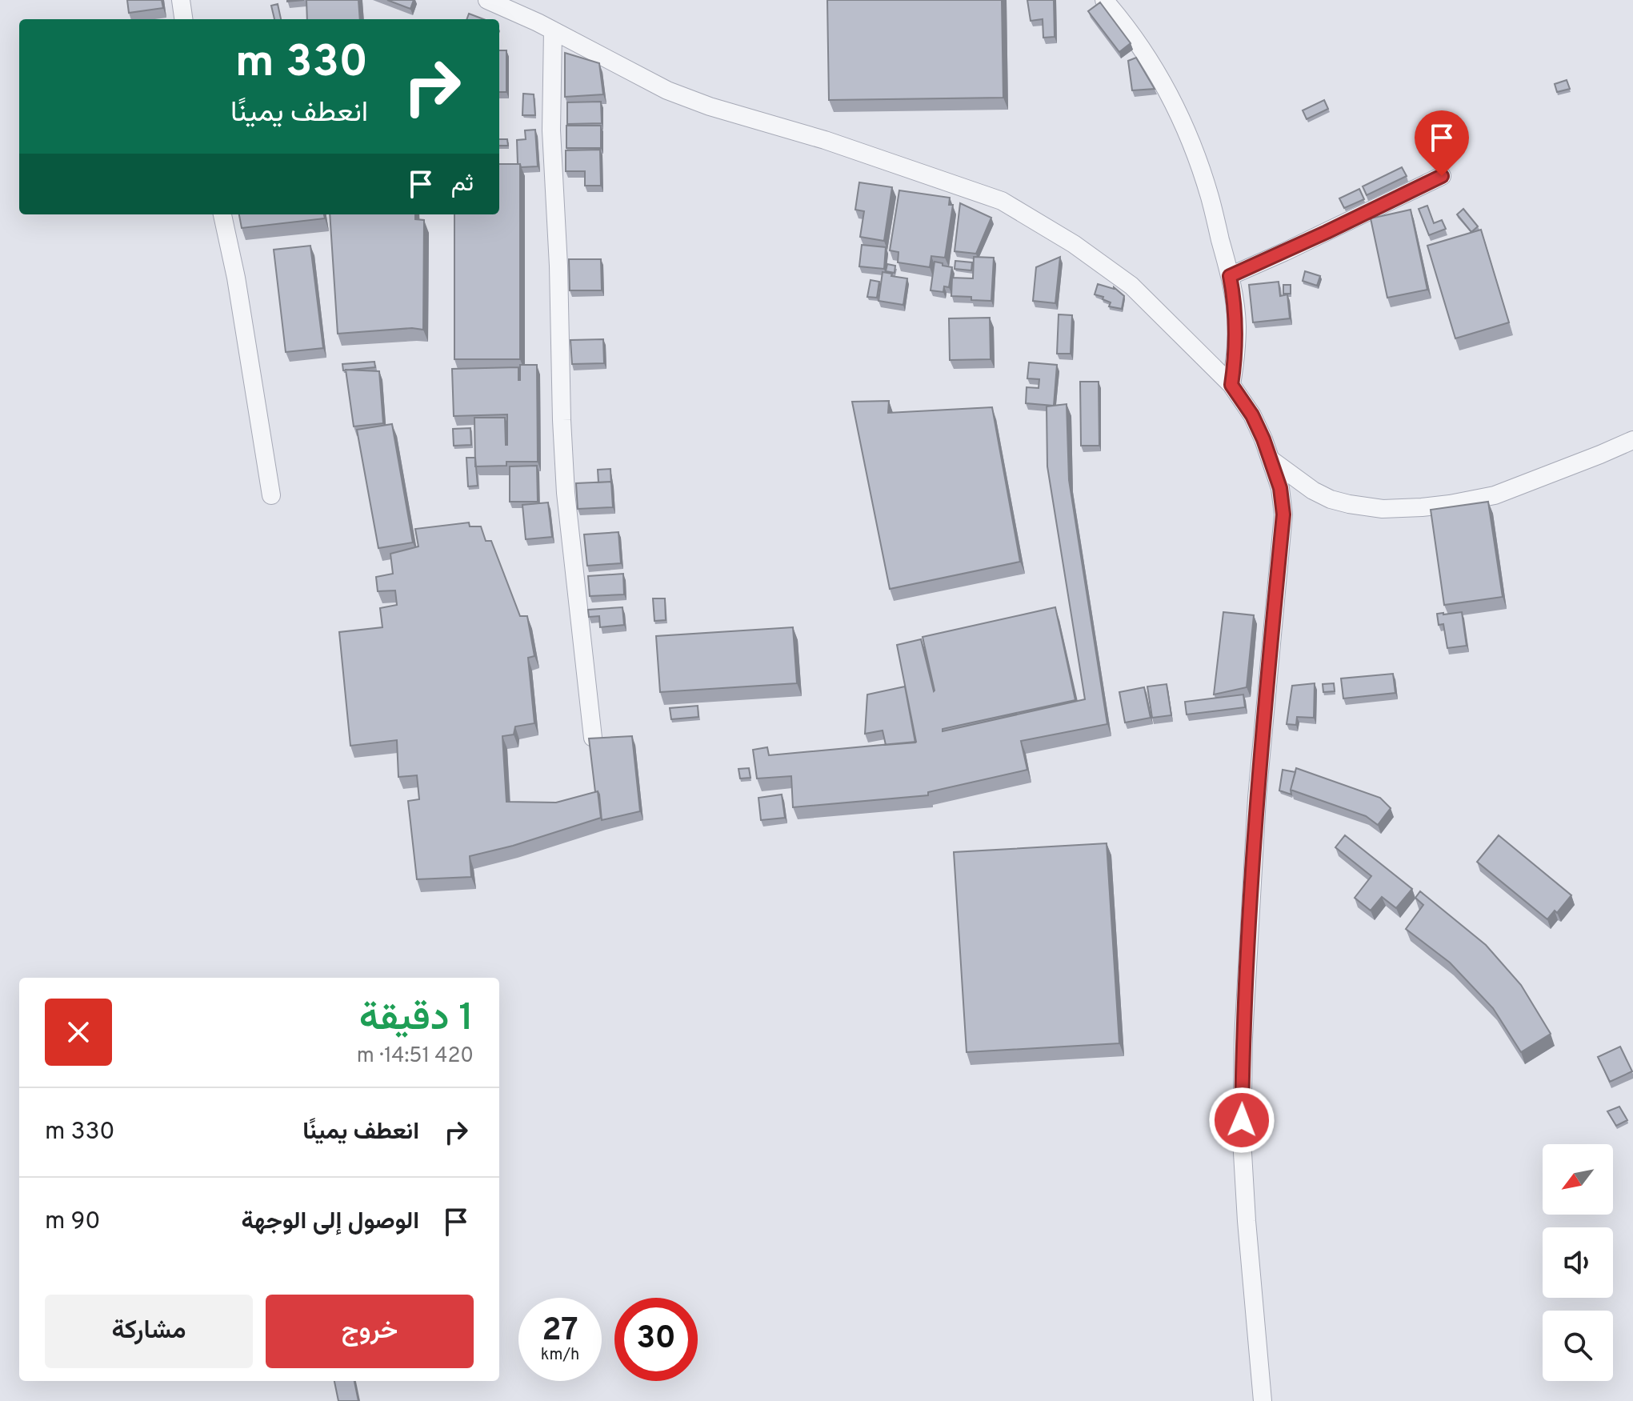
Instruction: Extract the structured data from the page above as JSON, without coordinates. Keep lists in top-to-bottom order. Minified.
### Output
{"north":"bottom left","page":{"turn":["330 m","انعطف يمينًا"],"then":"ثم","heading":["1 دقيقة","420 m · 14:51"],"list":[{"name":"انعطف يمينًا","value":"330 m"},{"name":"الوصول إلى الوجهة","value":"90 m"}],"buttons":["خروج","مشاركة"],"speed":"27 km/h","limit":"30"}}
